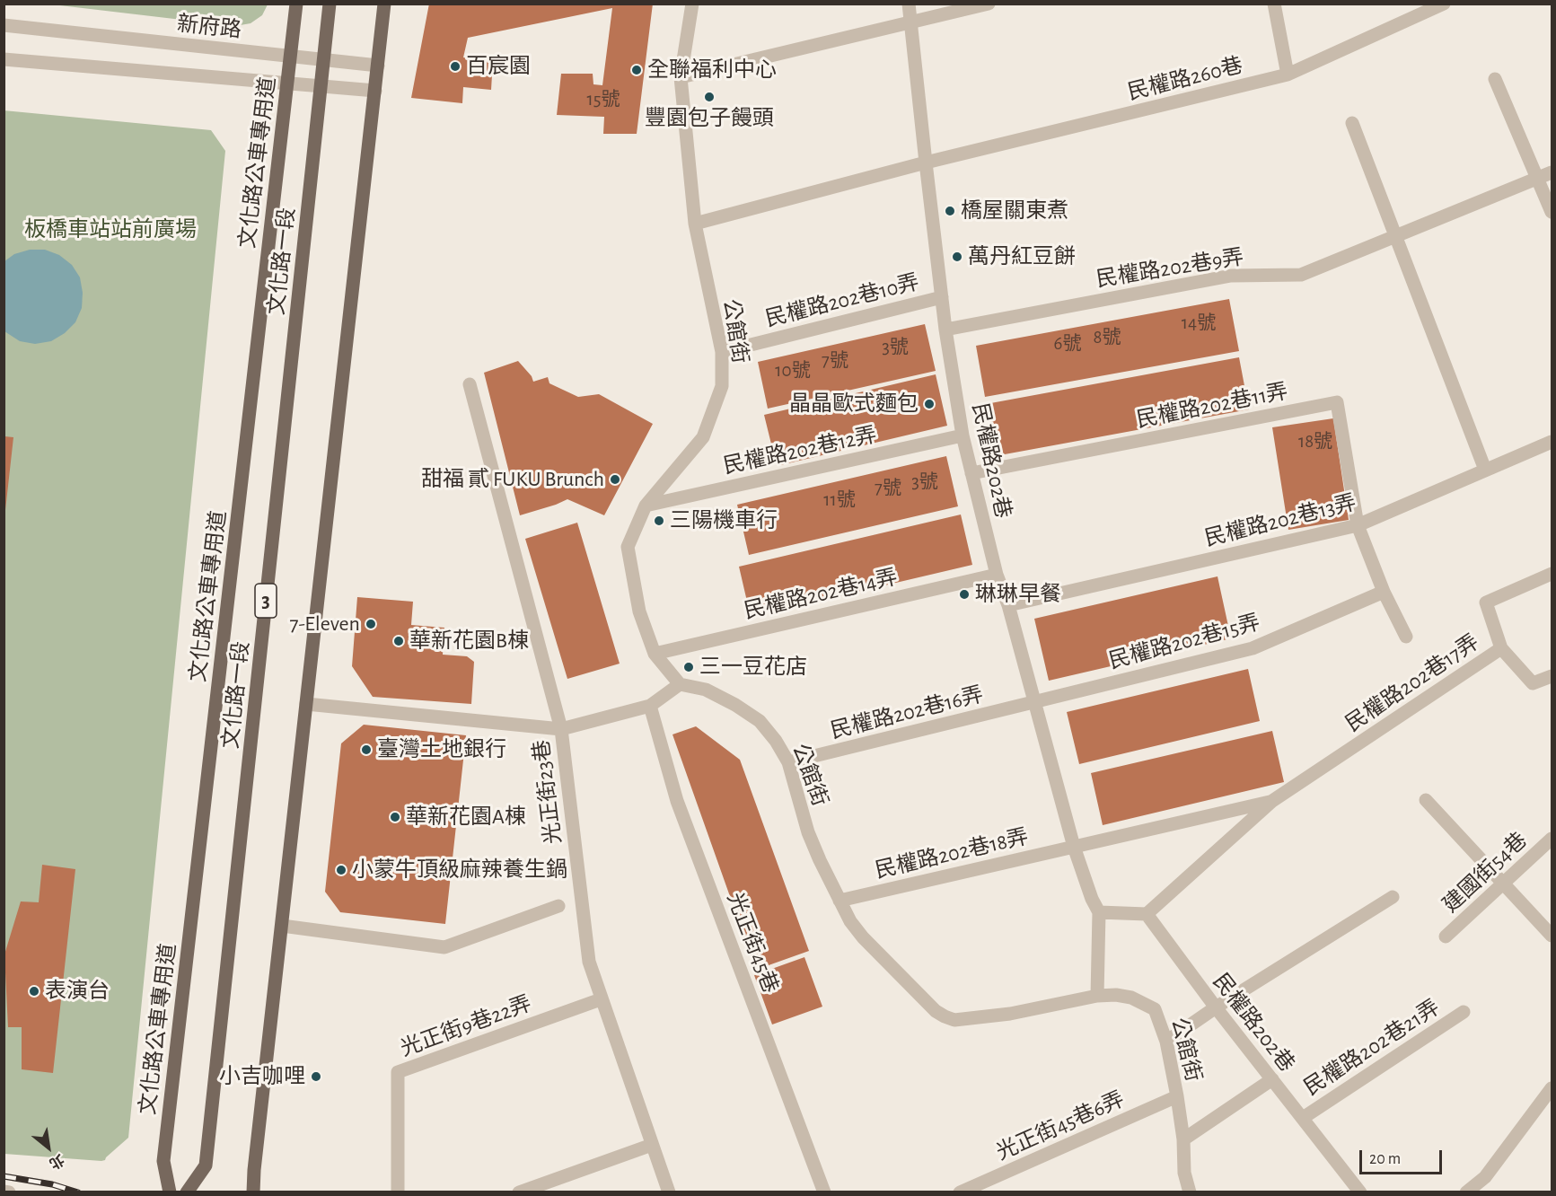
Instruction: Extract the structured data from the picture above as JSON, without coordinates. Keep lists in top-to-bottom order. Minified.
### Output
{"streets":{"main road":["文化路公車專用道","文化路一段","3"],"street":["新府路","民權路260巷","民權路202巷9弄","民權路202巷10弄","公館街","民權路202巷11弄","民權路202巷12弄","民權路202巷","民權路202巷13弄","民權路202巷14弄","民權路202巷15弄","民權路202巷17弄","民權路202巷16弄","光正街23巷","民權路202巷18弄","建國街54巷","光正街45巷","光正街9巷22弄","民權路202巷21弄","光正街45巷6弄"]},"crossings":[["新府路","文化路公車專用道"],["新府路","文化路一段"],["民權路260巷","公館街"],["民權路260巷","民權路202巷"],["民權路202巷9弄","民權路202巷"],["民權路202巷10弄","公館街"],["民權路202巷10弄","民權路202巷"],["公館街","民權路202巷12弄"],["公館街","民權路202巷"],["公館街","民權路202巷14弄"],["公館街","民權路202巷16弄"],["公館街","民權路202巷18弄"],["公館街","光正街45巷6弄"],["民權路202巷11弄","民權路202巷"],["民權路202巷11弄","民權路202巷13弄"],["民權路202巷12弄","民權路202巷"],["民權路202巷","民權路202巷13弄"],["民權路202巷","民權路202巷14弄"],["民權路202巷","民權路202巷15弄"],["民權路202巷","民權路202巷17弄"],["民權路202巷","民權路202巷16弄"],["民權路202巷","民權路202巷18弄"],["民權路202巷","民權路202巷21弄"],["民權路202巷15弄","民權路202巷16弄"],["民權路202巷17弄","民權路202巷18弄"],["光正街23巷","光正街9巷22弄"]],"parks":["板橋車站站前廣場"],"places":["百宸園","全聯福利中心","豐園包子饅頭","橋屋關東煮","萬丹紅豆餅","晶晶歐式麵包","甜福 貳 FUKU Brunch","三陽機車行","琳琳早餐","7-Eleven","華新花園B棟","三一豆花店","臺灣土地銀行","華新花園A棟","小蒙牛頂級麻辣養生鍋","表演台","小吉咖哩"],"house_numbers":["15號","14號","8號","6號","3號","7號","10號","18號","3號","7號","11號"],"scale_bar":"20 m","north":"bottom right"}
